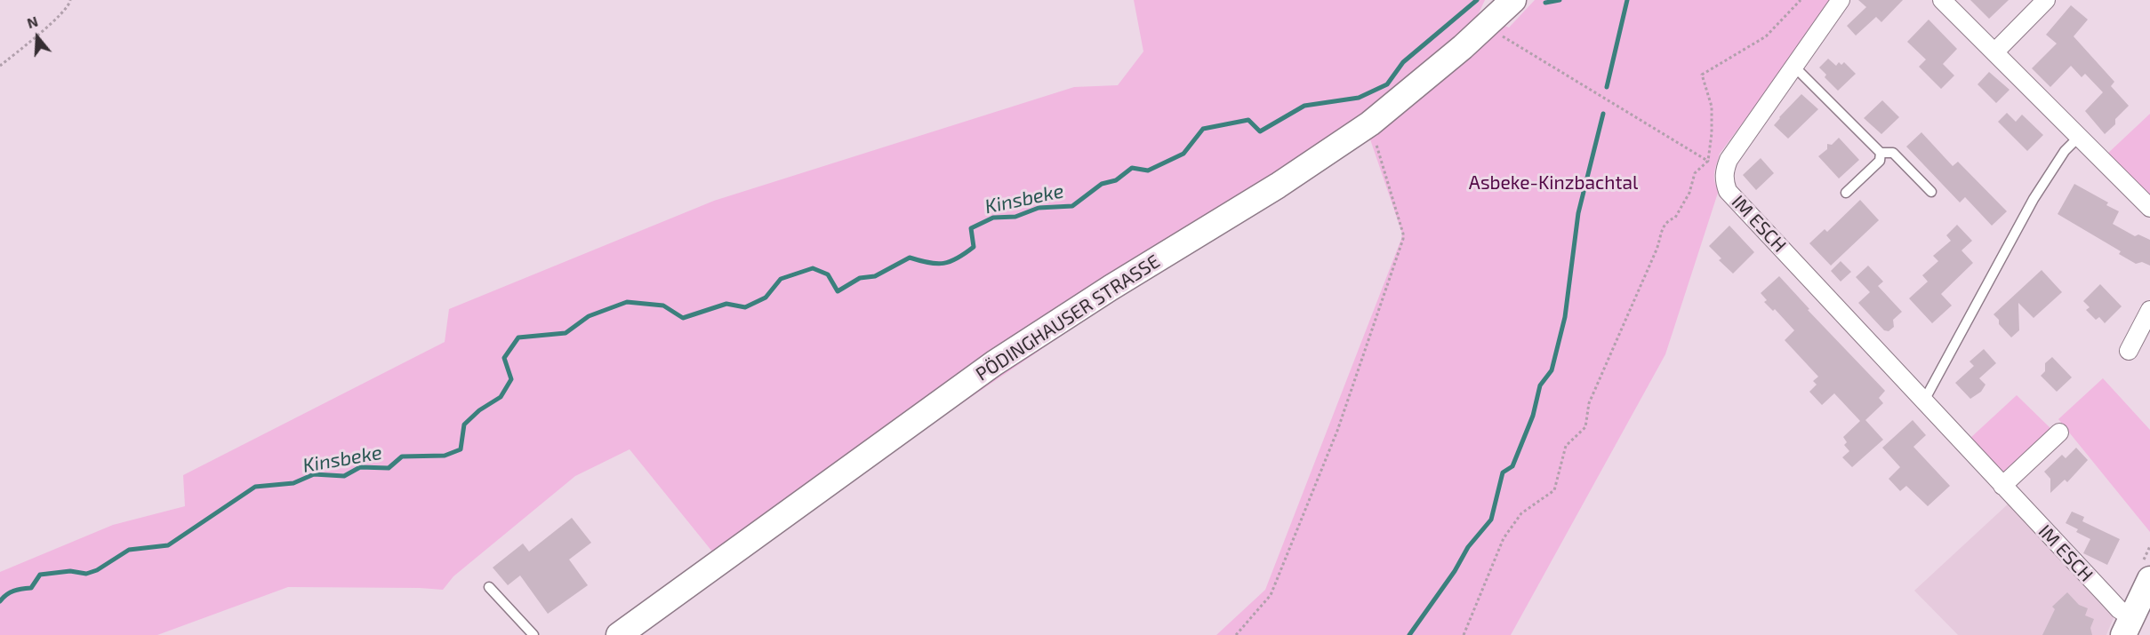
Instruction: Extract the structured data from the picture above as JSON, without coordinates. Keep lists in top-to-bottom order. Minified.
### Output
{"streets":{"street":["IM ESCH","PÖDINGHAUSER STRASSE"]},"water":["Kinsbeke"],"parks":["Asbeke-Kinzbachtal"],"north":"top"}
